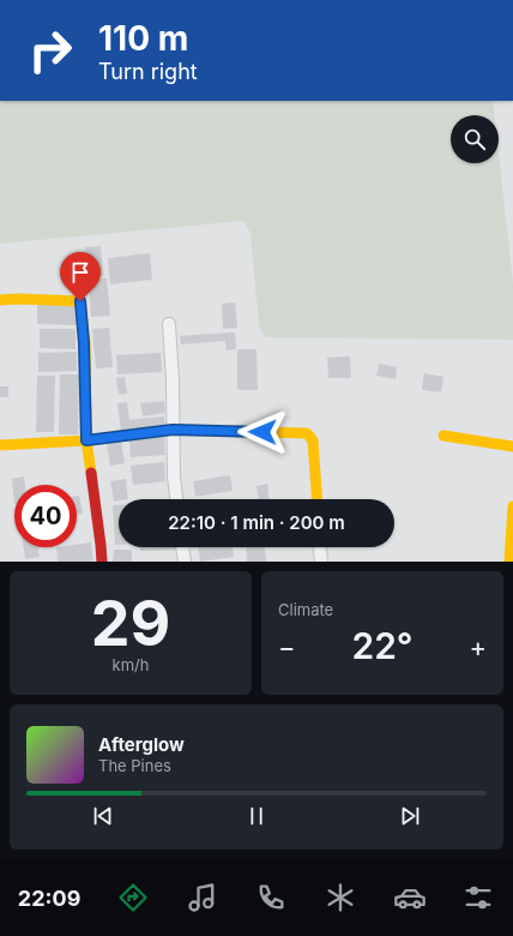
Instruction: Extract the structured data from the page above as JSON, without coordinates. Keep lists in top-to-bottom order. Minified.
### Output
{"page":{"turn":["110 m","Turn right"],"limit":"40","trip":"22:10 · 1 min · 200 m","tile":[["29","km/h"],"Climate"],"heat":["−","22°","+"],"song":["Afterglow","The Pines"],"tabs":"22:09"}}
